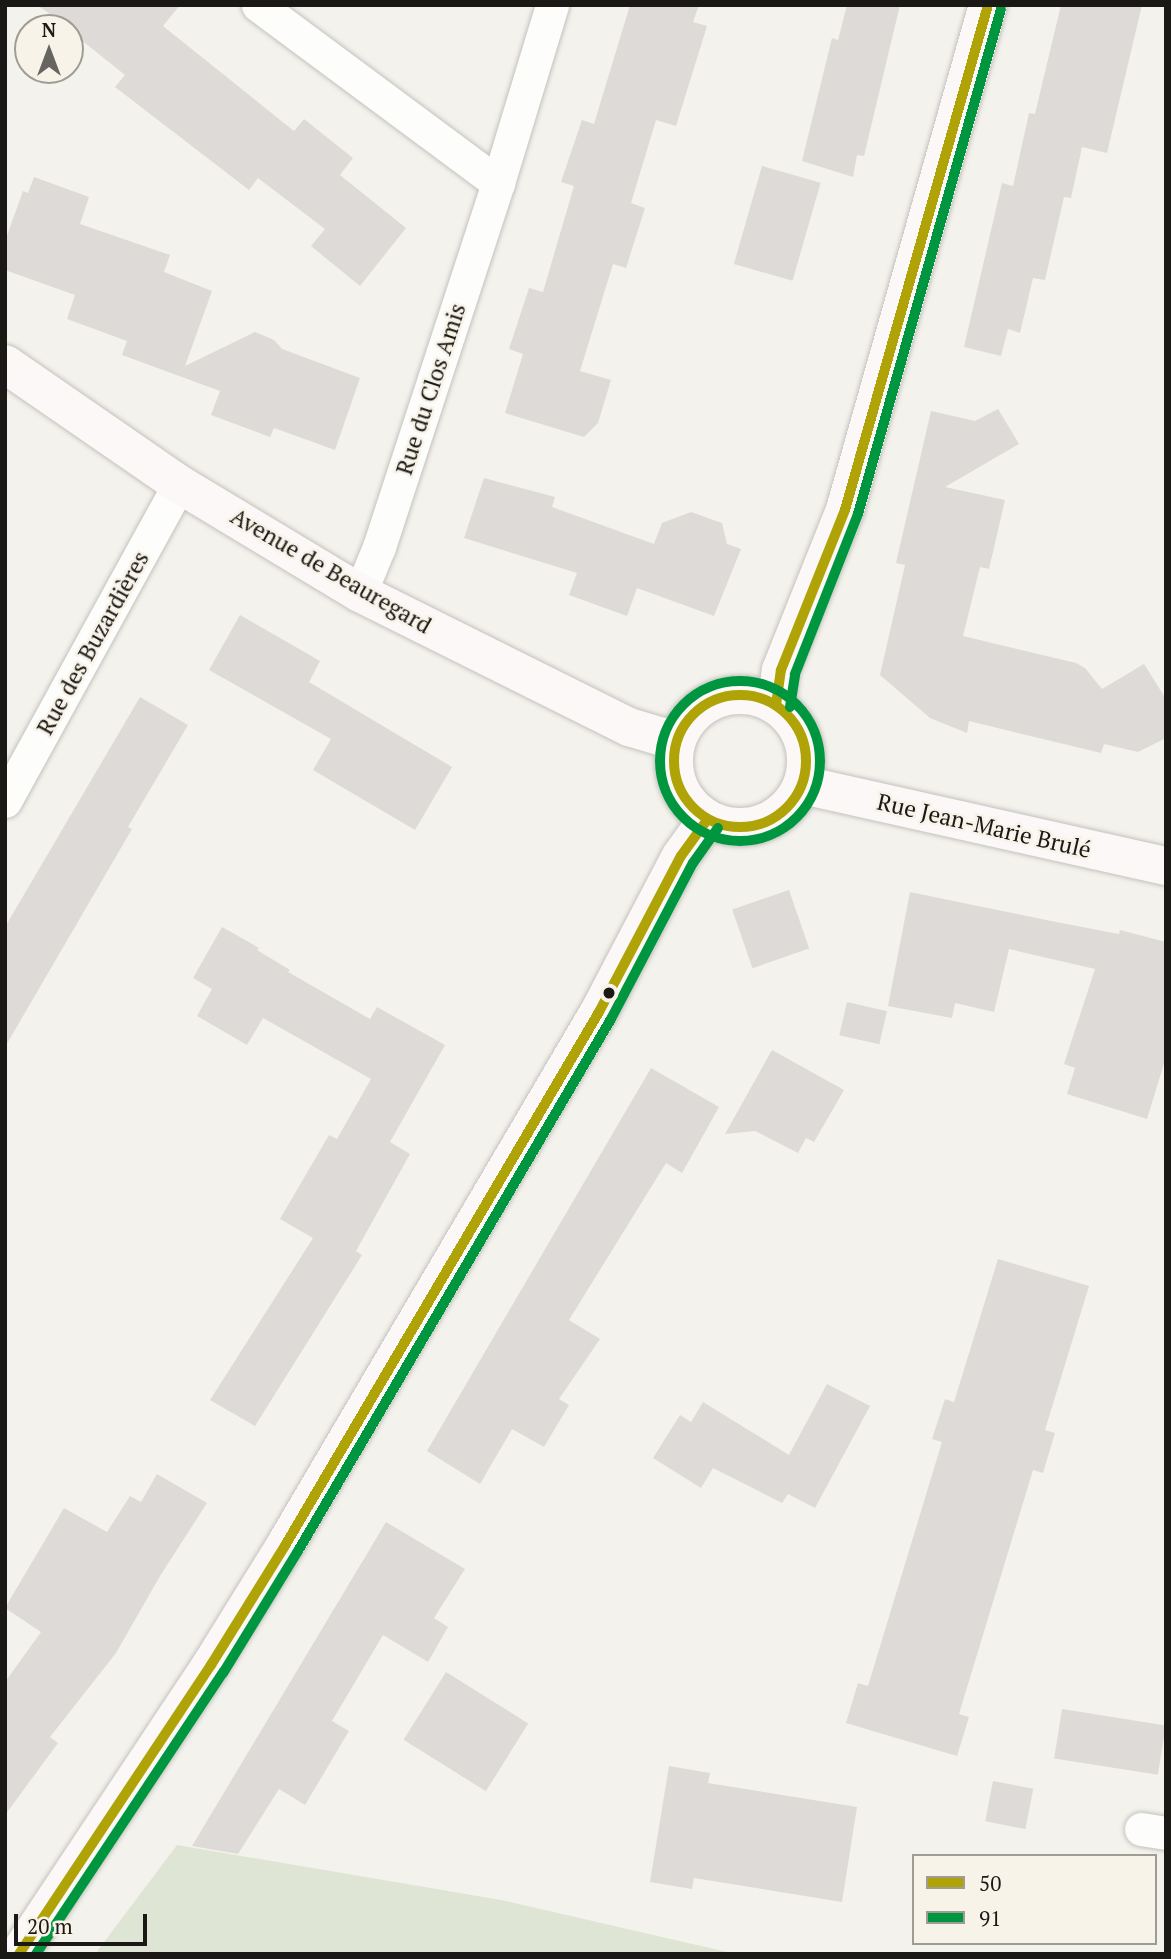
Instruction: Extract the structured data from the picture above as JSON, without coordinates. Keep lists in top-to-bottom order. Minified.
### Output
{"streets":{"street":["Rue du Clos Amis","Avenue de Beauregard","Rue des Buzardières","Rue Jean-Marie Brulé"]},"crossings":[["Rue du Clos Amis","Avenue de Beauregard"],["Avenue de Beauregard","Rue des Buzardières"],["Avenue de Beauregard","Rue Jean-Marie Brulé"]],"lines":["transit line 50","transit line 91"],"legend":["50","91"],"scale_bar":"20 m","north":"top"}
